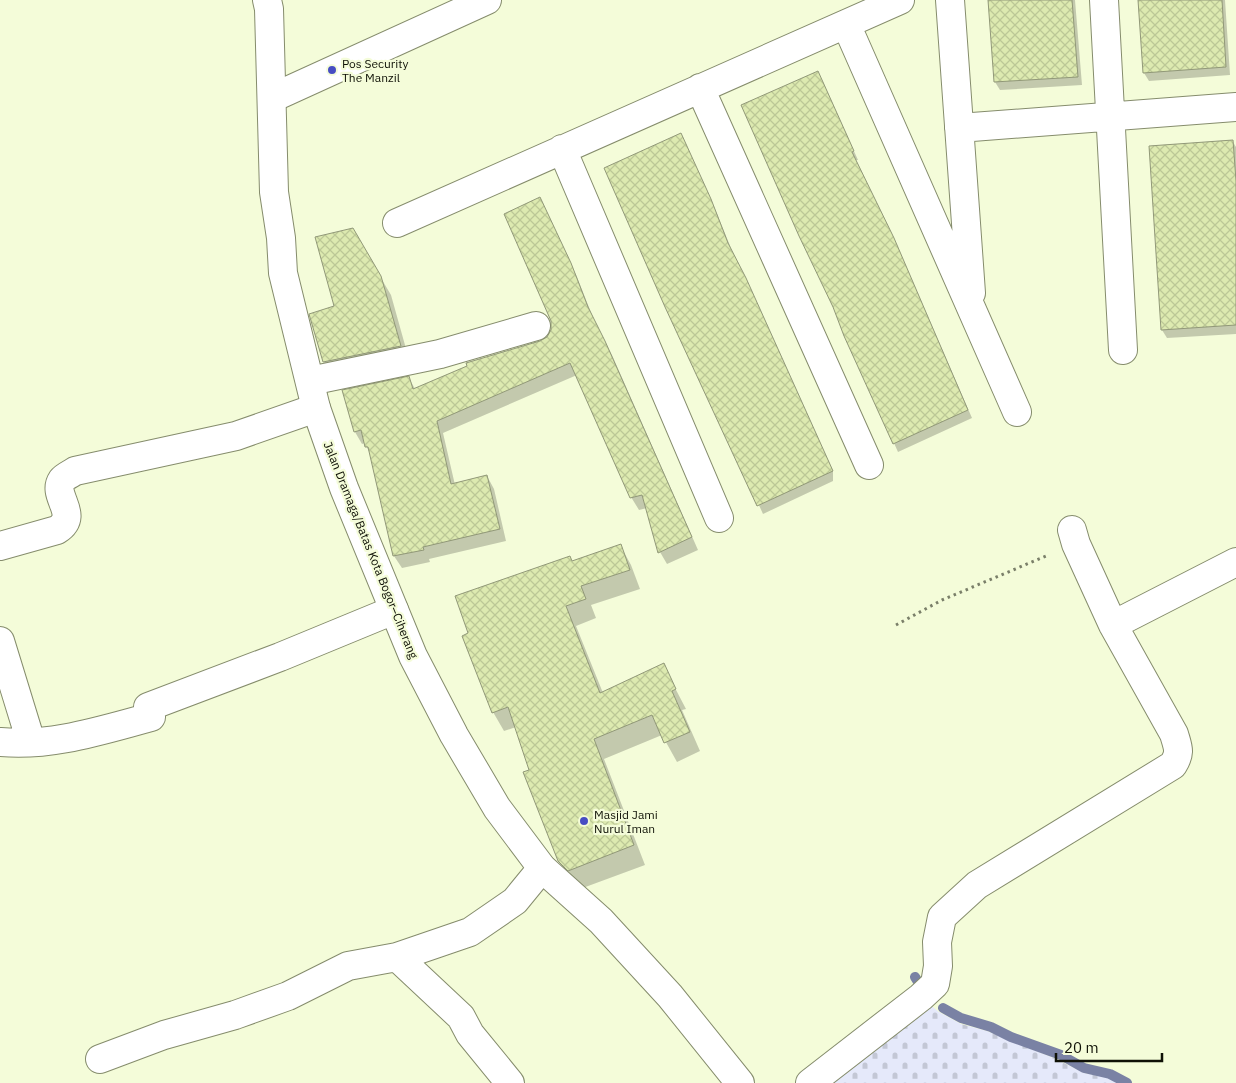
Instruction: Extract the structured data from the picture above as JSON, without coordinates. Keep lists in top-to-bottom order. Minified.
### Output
{"streets":{"street":["Jalan Dramaga/Batas Kota Bogor–Ciherang"]},"places":["Pos Security The Manzil","Masjid Jami Nurul Iman"],"scale_bar":"20 m"}
